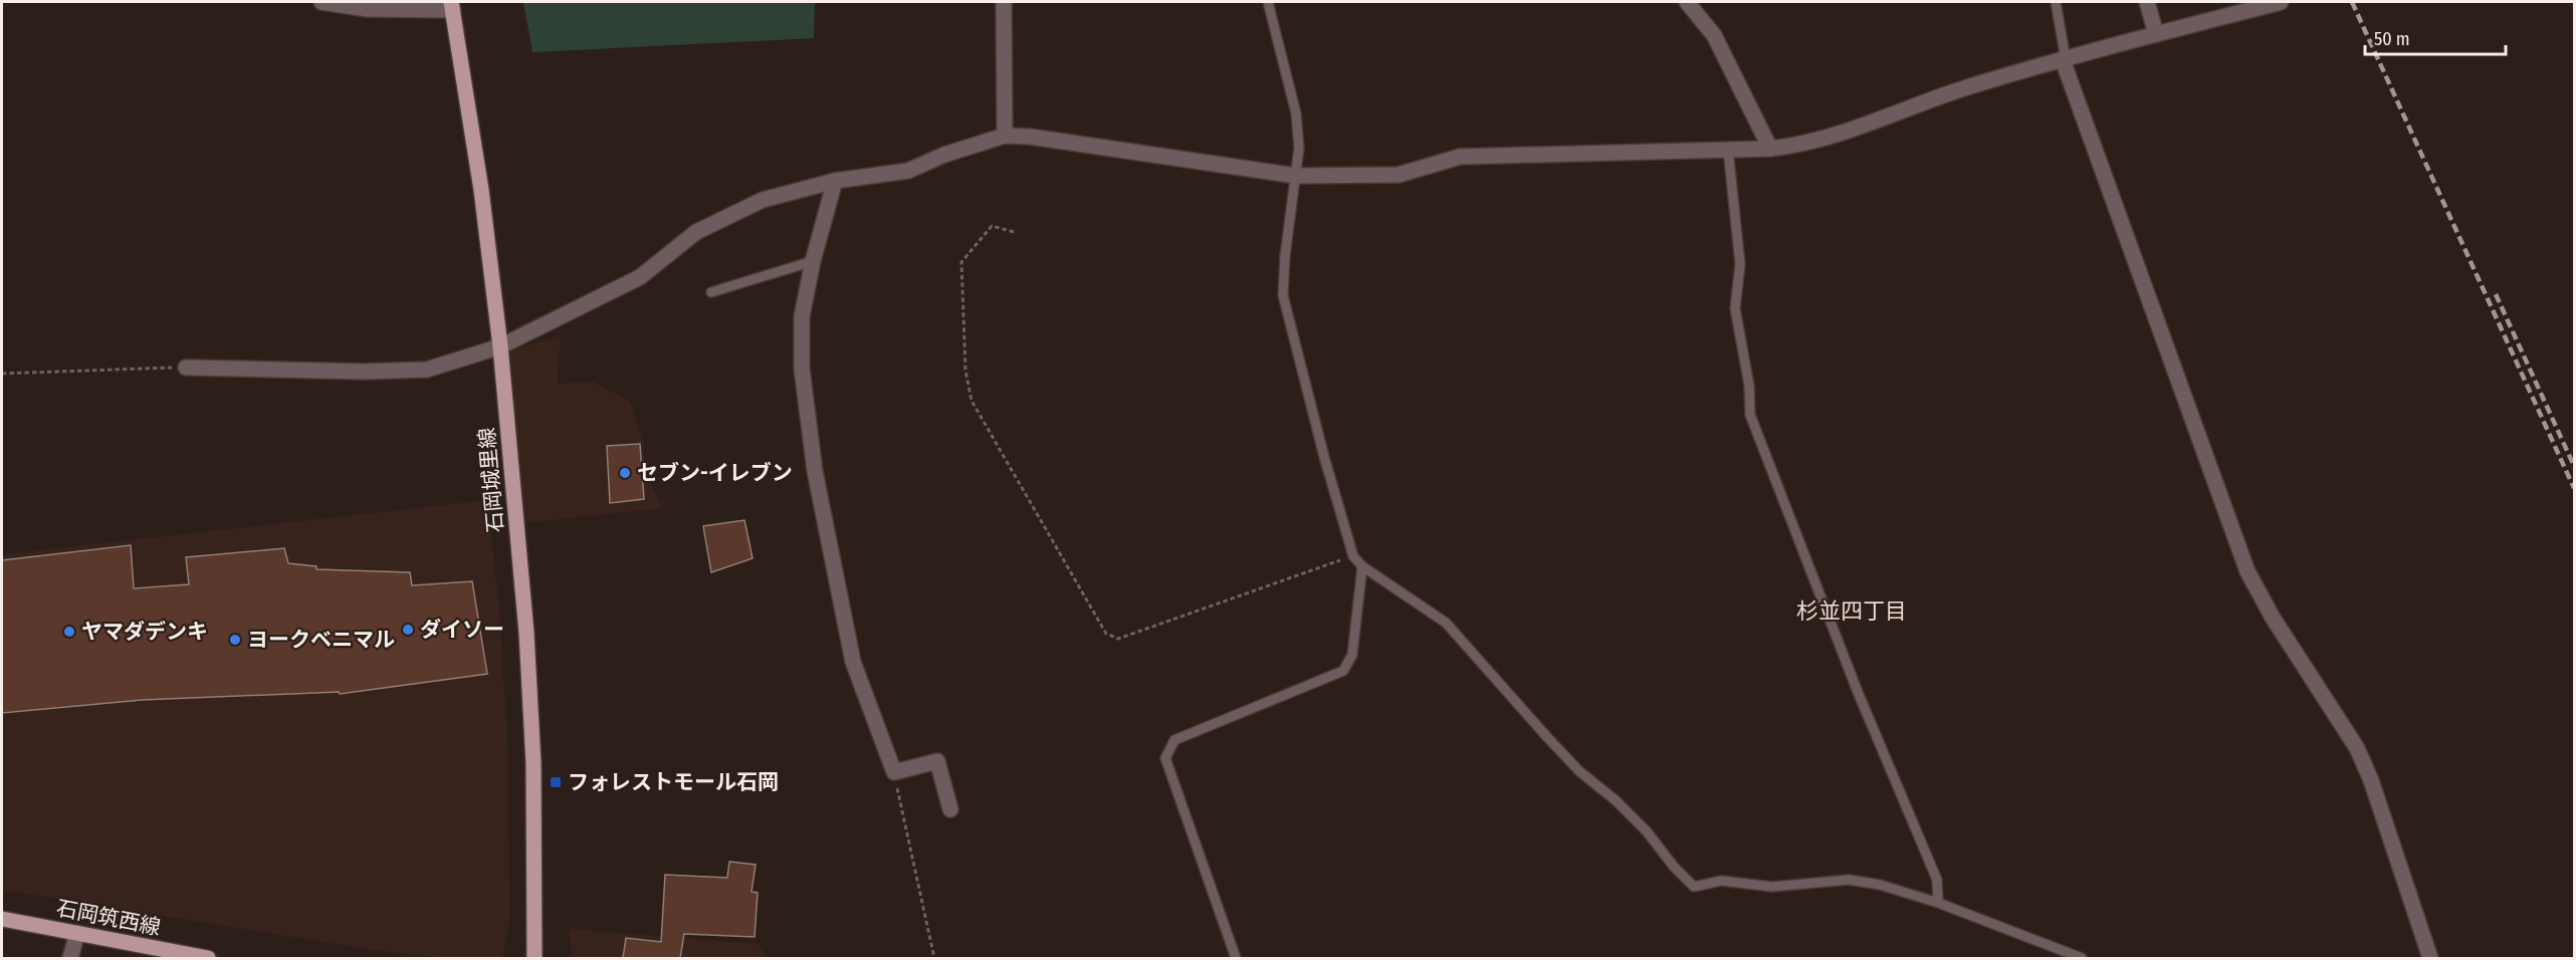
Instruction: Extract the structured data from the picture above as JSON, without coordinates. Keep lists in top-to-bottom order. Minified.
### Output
{"streets":{"main road":["石岡城里線","石岡筑西線"]},"districts":["杉並四丁目"],"places":{"other":["セブン-イレブン","ダイソー","ヤマダデンキ","ヨークベニマル"],"transit":["フォレストモール石岡"]},"scale_bar":"50 m"}
